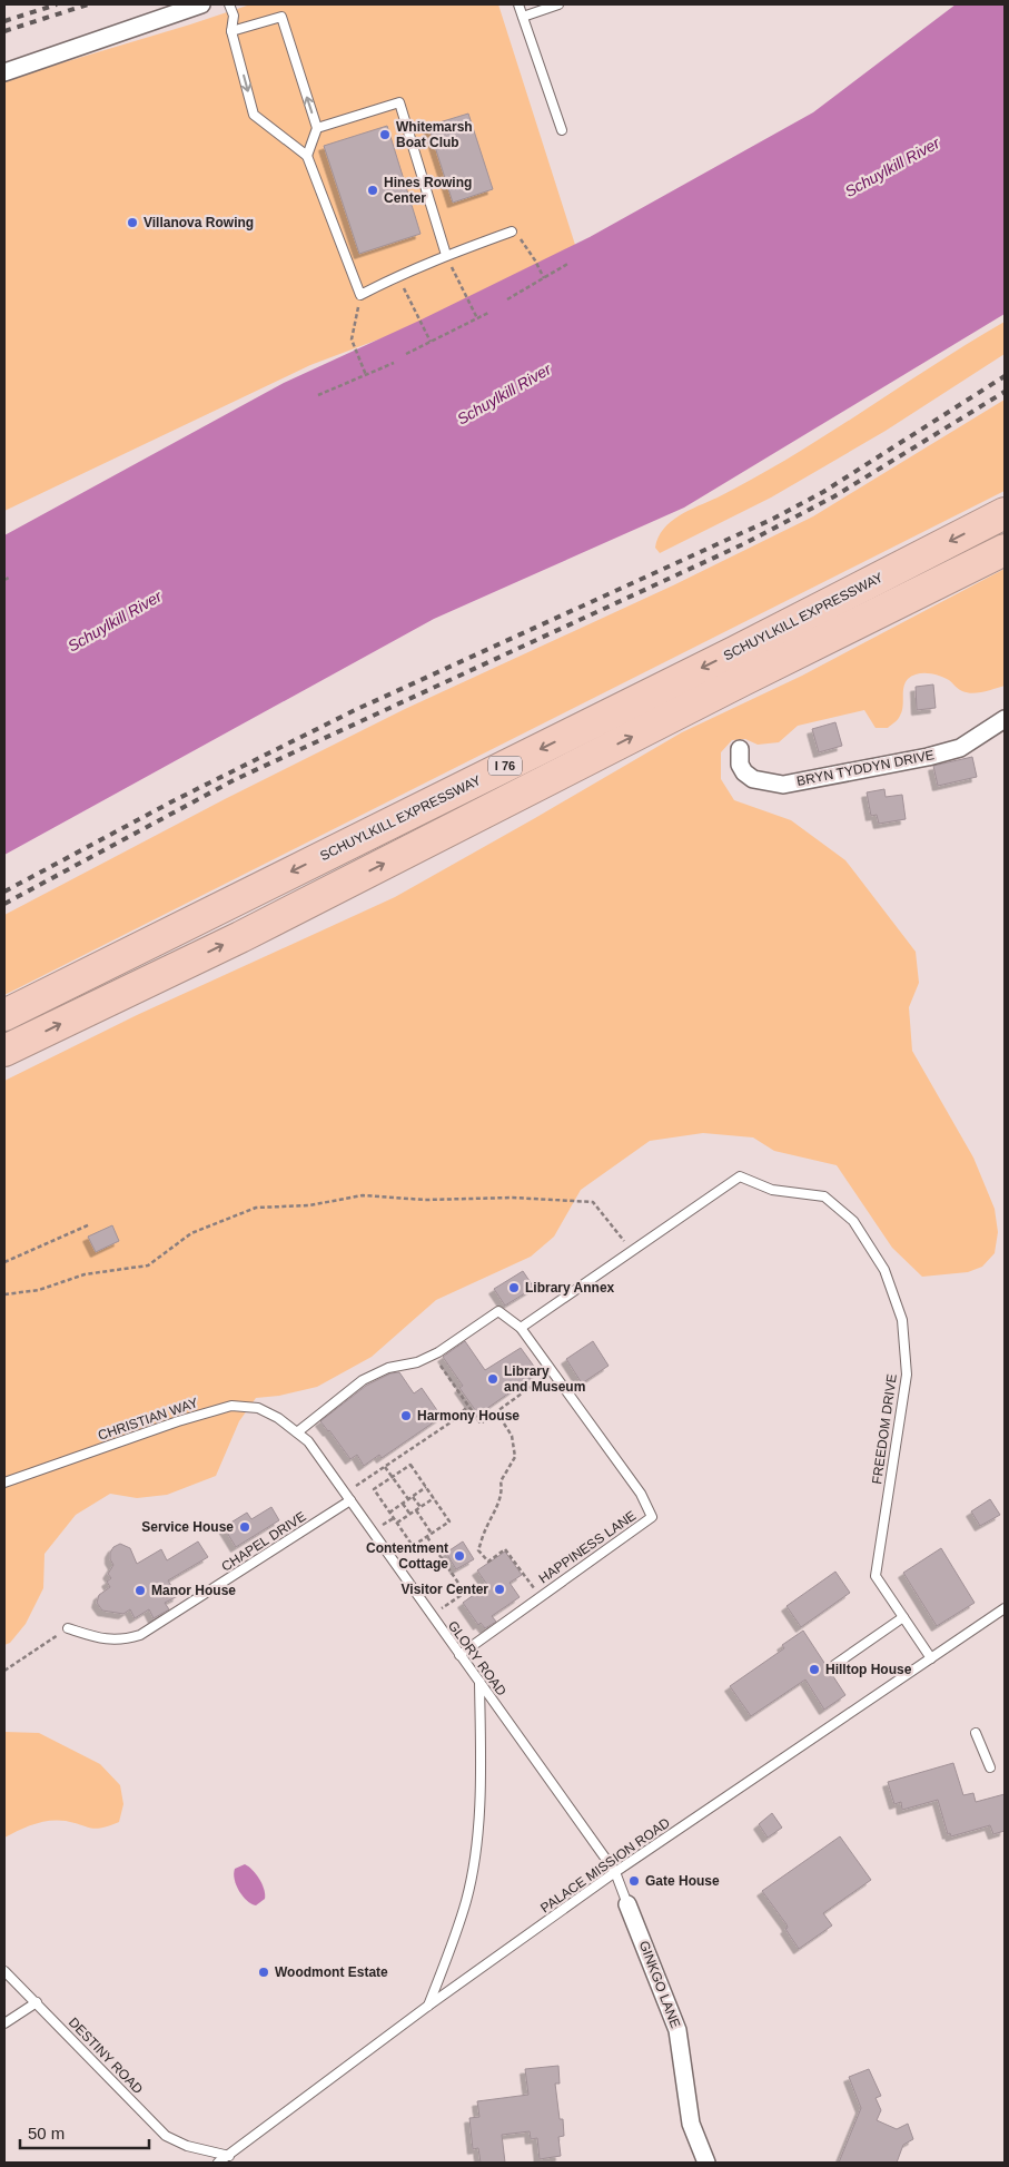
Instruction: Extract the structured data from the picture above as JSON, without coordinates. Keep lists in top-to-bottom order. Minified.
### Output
{"streets":{"highway":["SCHUYLKILL EXPRESSWAY","I 76"],"street":["BRYN TYDDYN DRIVE","GINKGO LANE"],"lane":["CHRISTIAN WAY","FREEDOM DRIVE","CHAPEL DRIVE","HAPPINESS LANE","GLORY ROAD","PALACE MISSION ROAD","DESTINY ROAD"]},"crossings":[["CHRISTIAN WAY","GLORY ROAD"],["FREEDOM DRIVE","PALACE MISSION ROAD"],["CHAPEL DRIVE","GLORY ROAD"],["HAPPINESS LANE","GLORY ROAD"],["GLORY ROAD","PALACE MISSION ROAD"],["GLORY ROAD","GINKGO LANE"],["PALACE MISSION ROAD","DESTINY ROAD"]],"water":["Schuylkill River"],"places":["Whitemarsh Boat Club","Hines Rowing Center","Villanova Rowing","Library Annex","Library and Museum","Harmony House","Service House","Contentment Cottage","Visitor Center","Manor House","Hilltop House","Gate House","Woodmont Estate"],"scale_bar":"50 m"}
